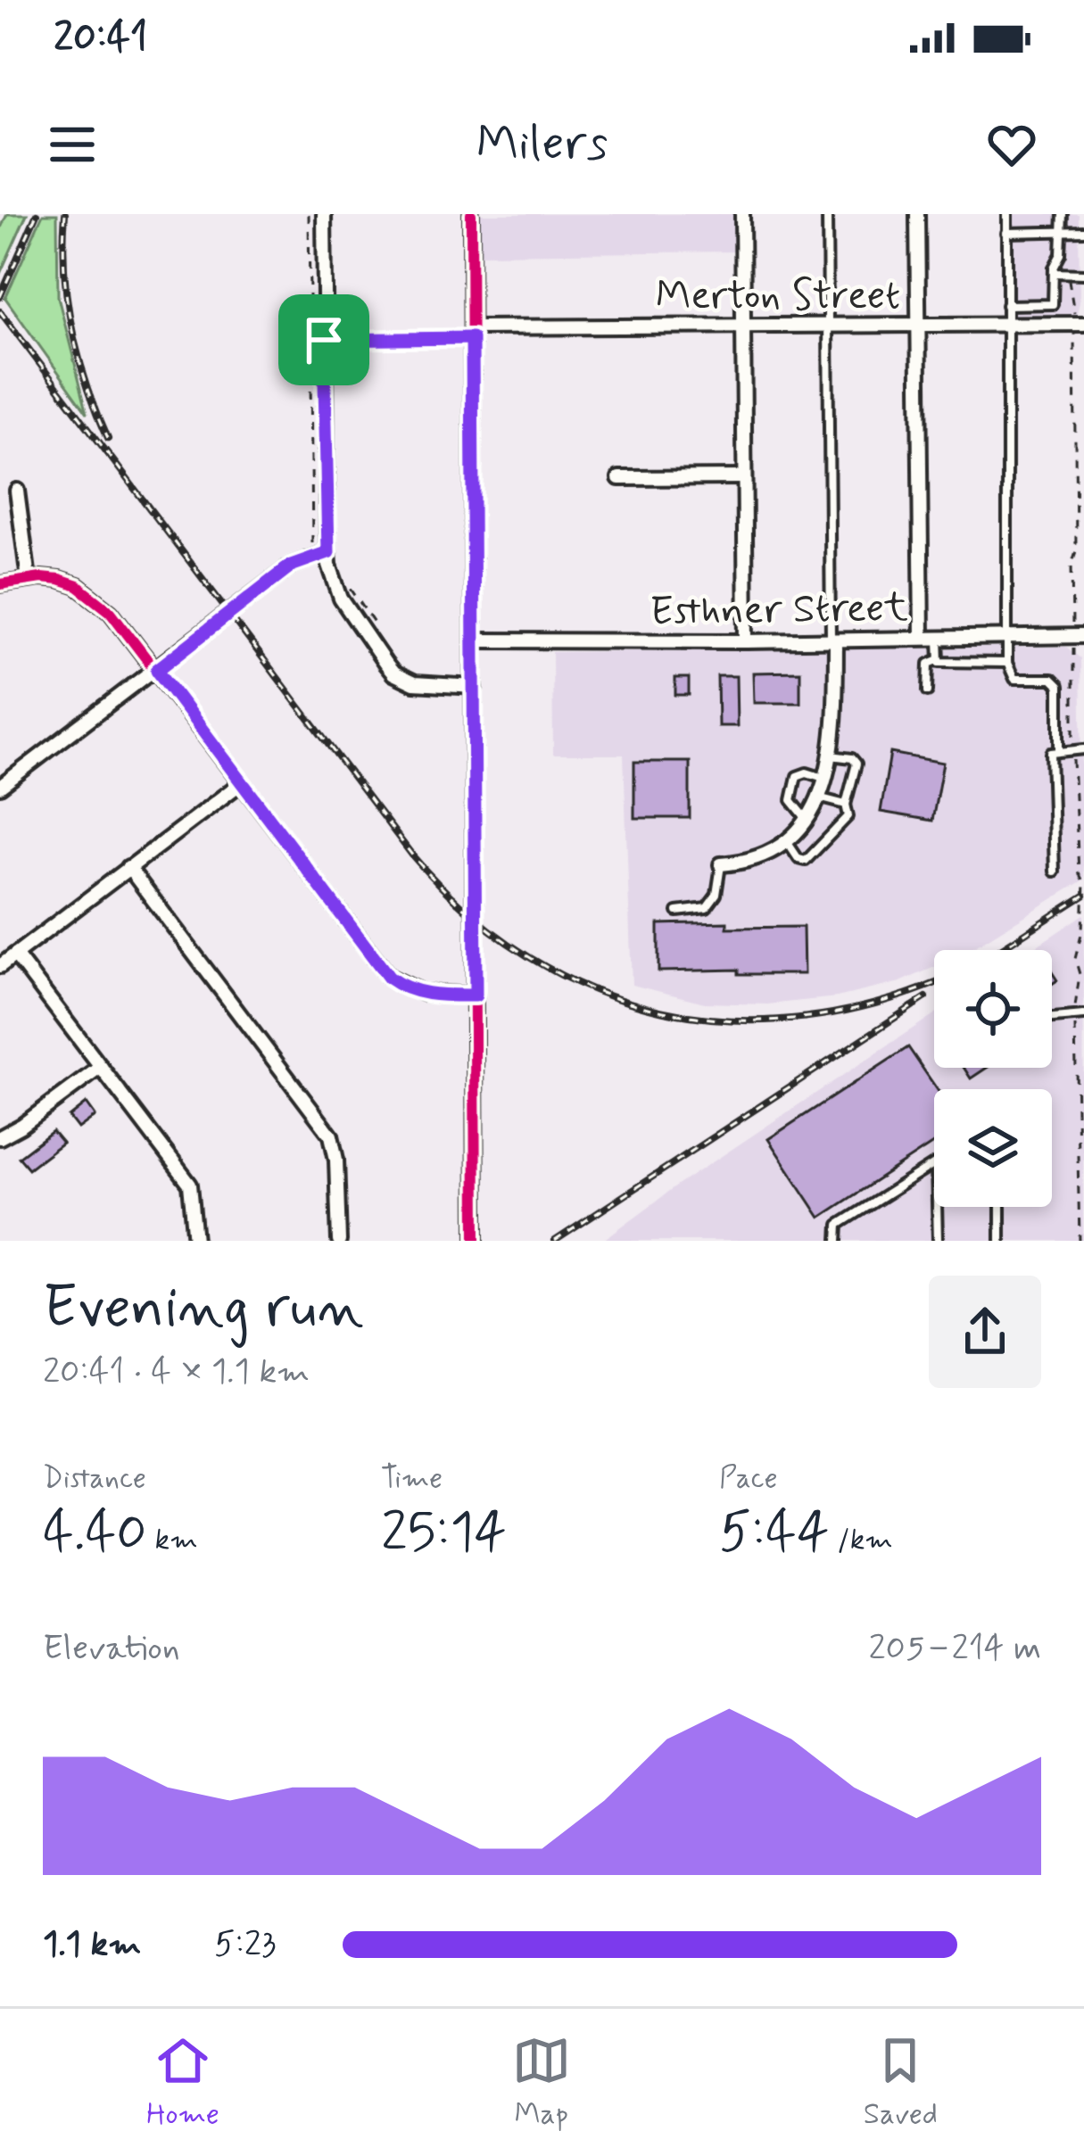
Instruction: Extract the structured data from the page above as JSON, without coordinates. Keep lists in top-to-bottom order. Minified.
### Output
{"streets":{"street":["Merton Street","Esthner Street"]},"page":{"status":"20:41","header":"Milers","heading":["Evening run","20:41 · 4 × 1.1 km"],"stats":[["Distance","4.40 km"],["Time","25:14"],["Pace","5:44 /km"]],"chart":["Elevation","205–214 m"],"list":[{"name":"1.1 km","note":"5:23"}],"tabs":["Home","Map","Saved"]}}
